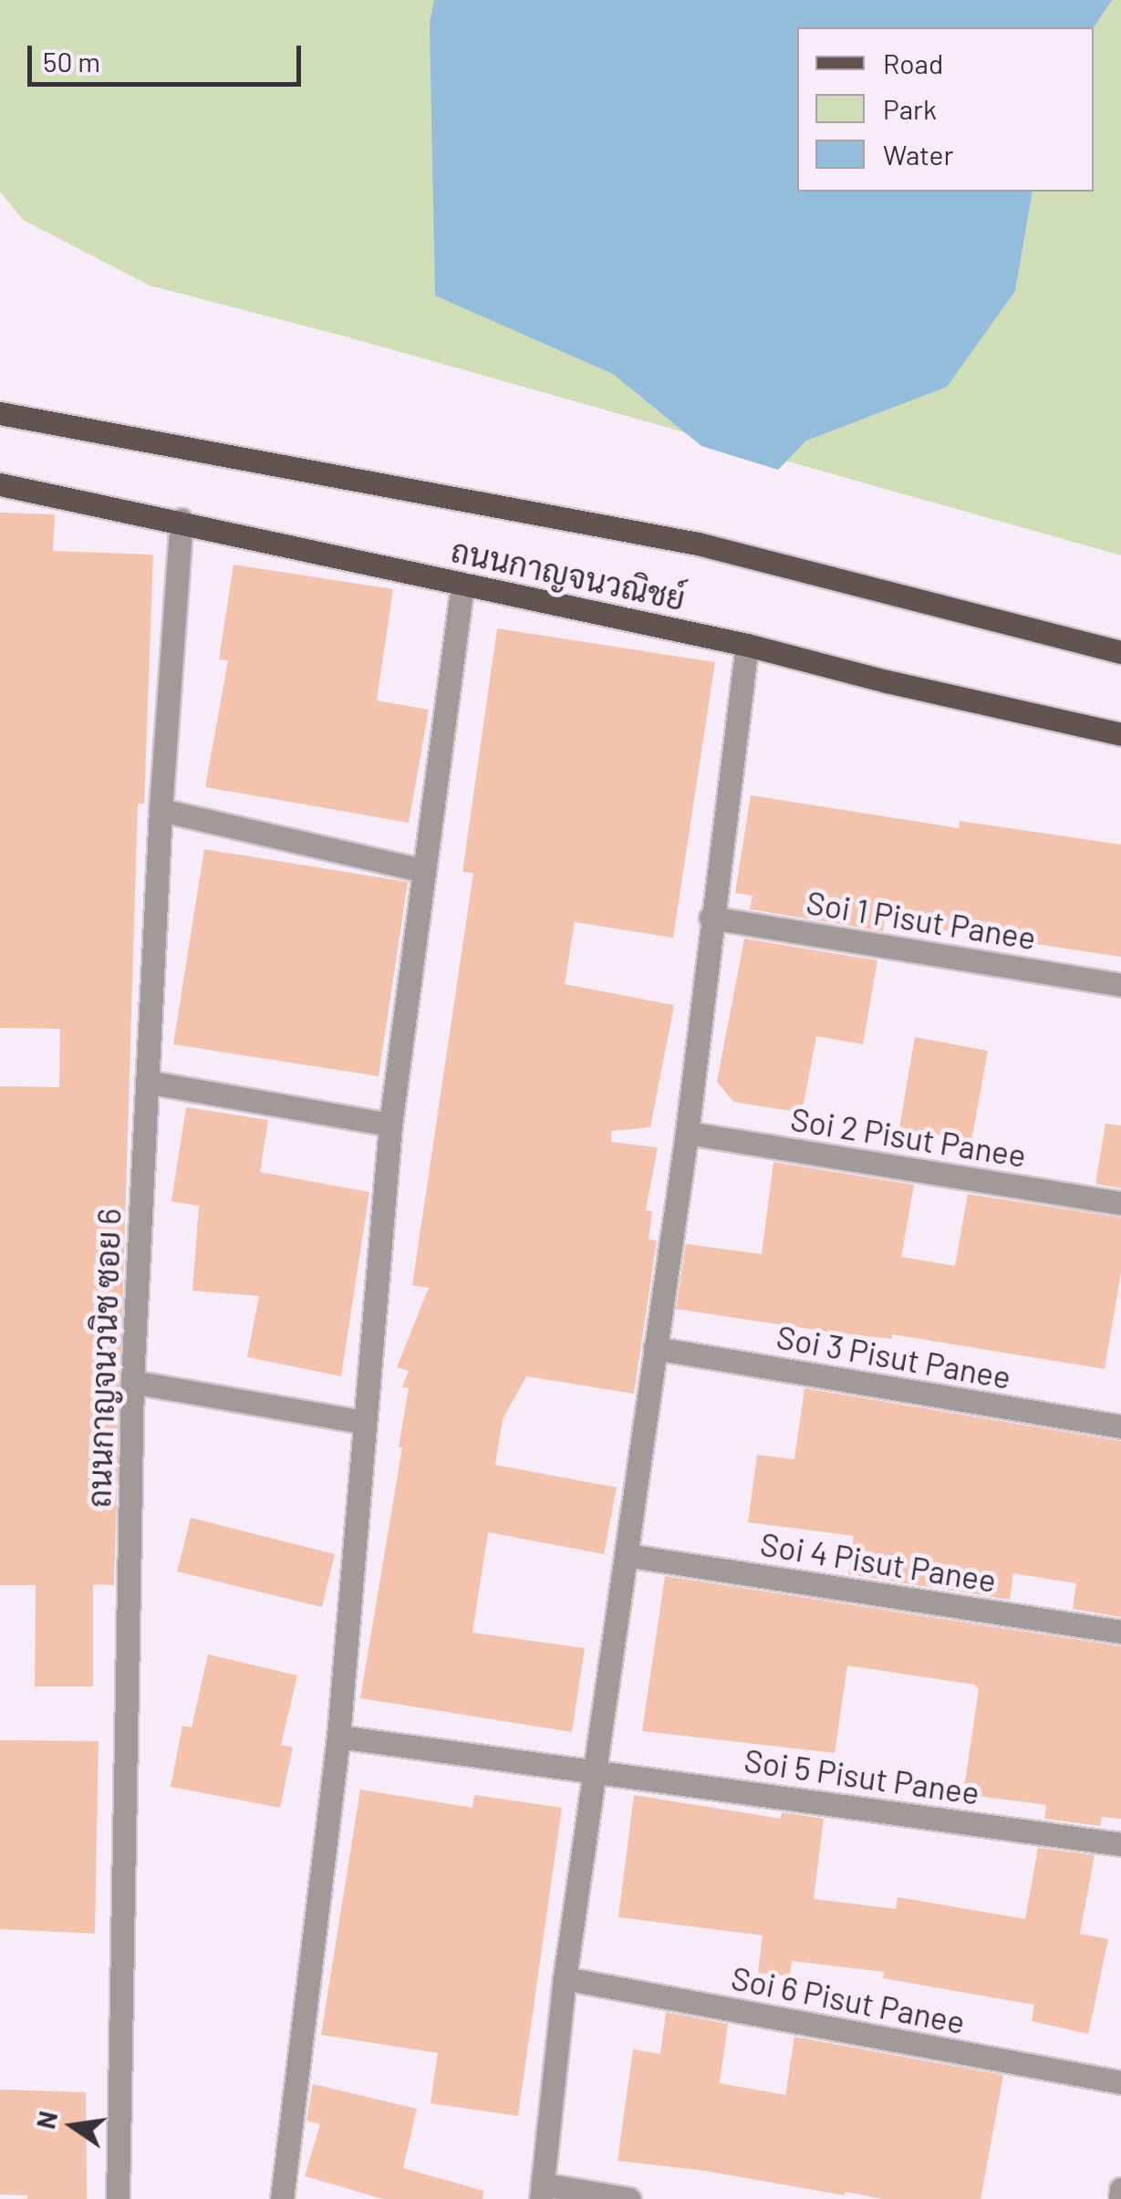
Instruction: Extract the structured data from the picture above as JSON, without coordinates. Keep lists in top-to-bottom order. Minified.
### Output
{"streets":{"main road":["ถนนกาญจนวณิชย์"],"street":["Soi 1 Pisut Panee","Soi 2 Pisut Panee","Soi 3 Pisut Panee","ถนนกาญจนวนิช ซอย 6","Soi 4 Pisut Panee","Soi 5 Pisut Panee","Soi 6 Pisut Panee"]},"crossings":[["ถนนกาญจนวณิชย์","ถนนกาญจนวนิช ซอย 6"]],"legend":["Road","Park","Water"],"scale_bar":"50 m","north":"left"}
